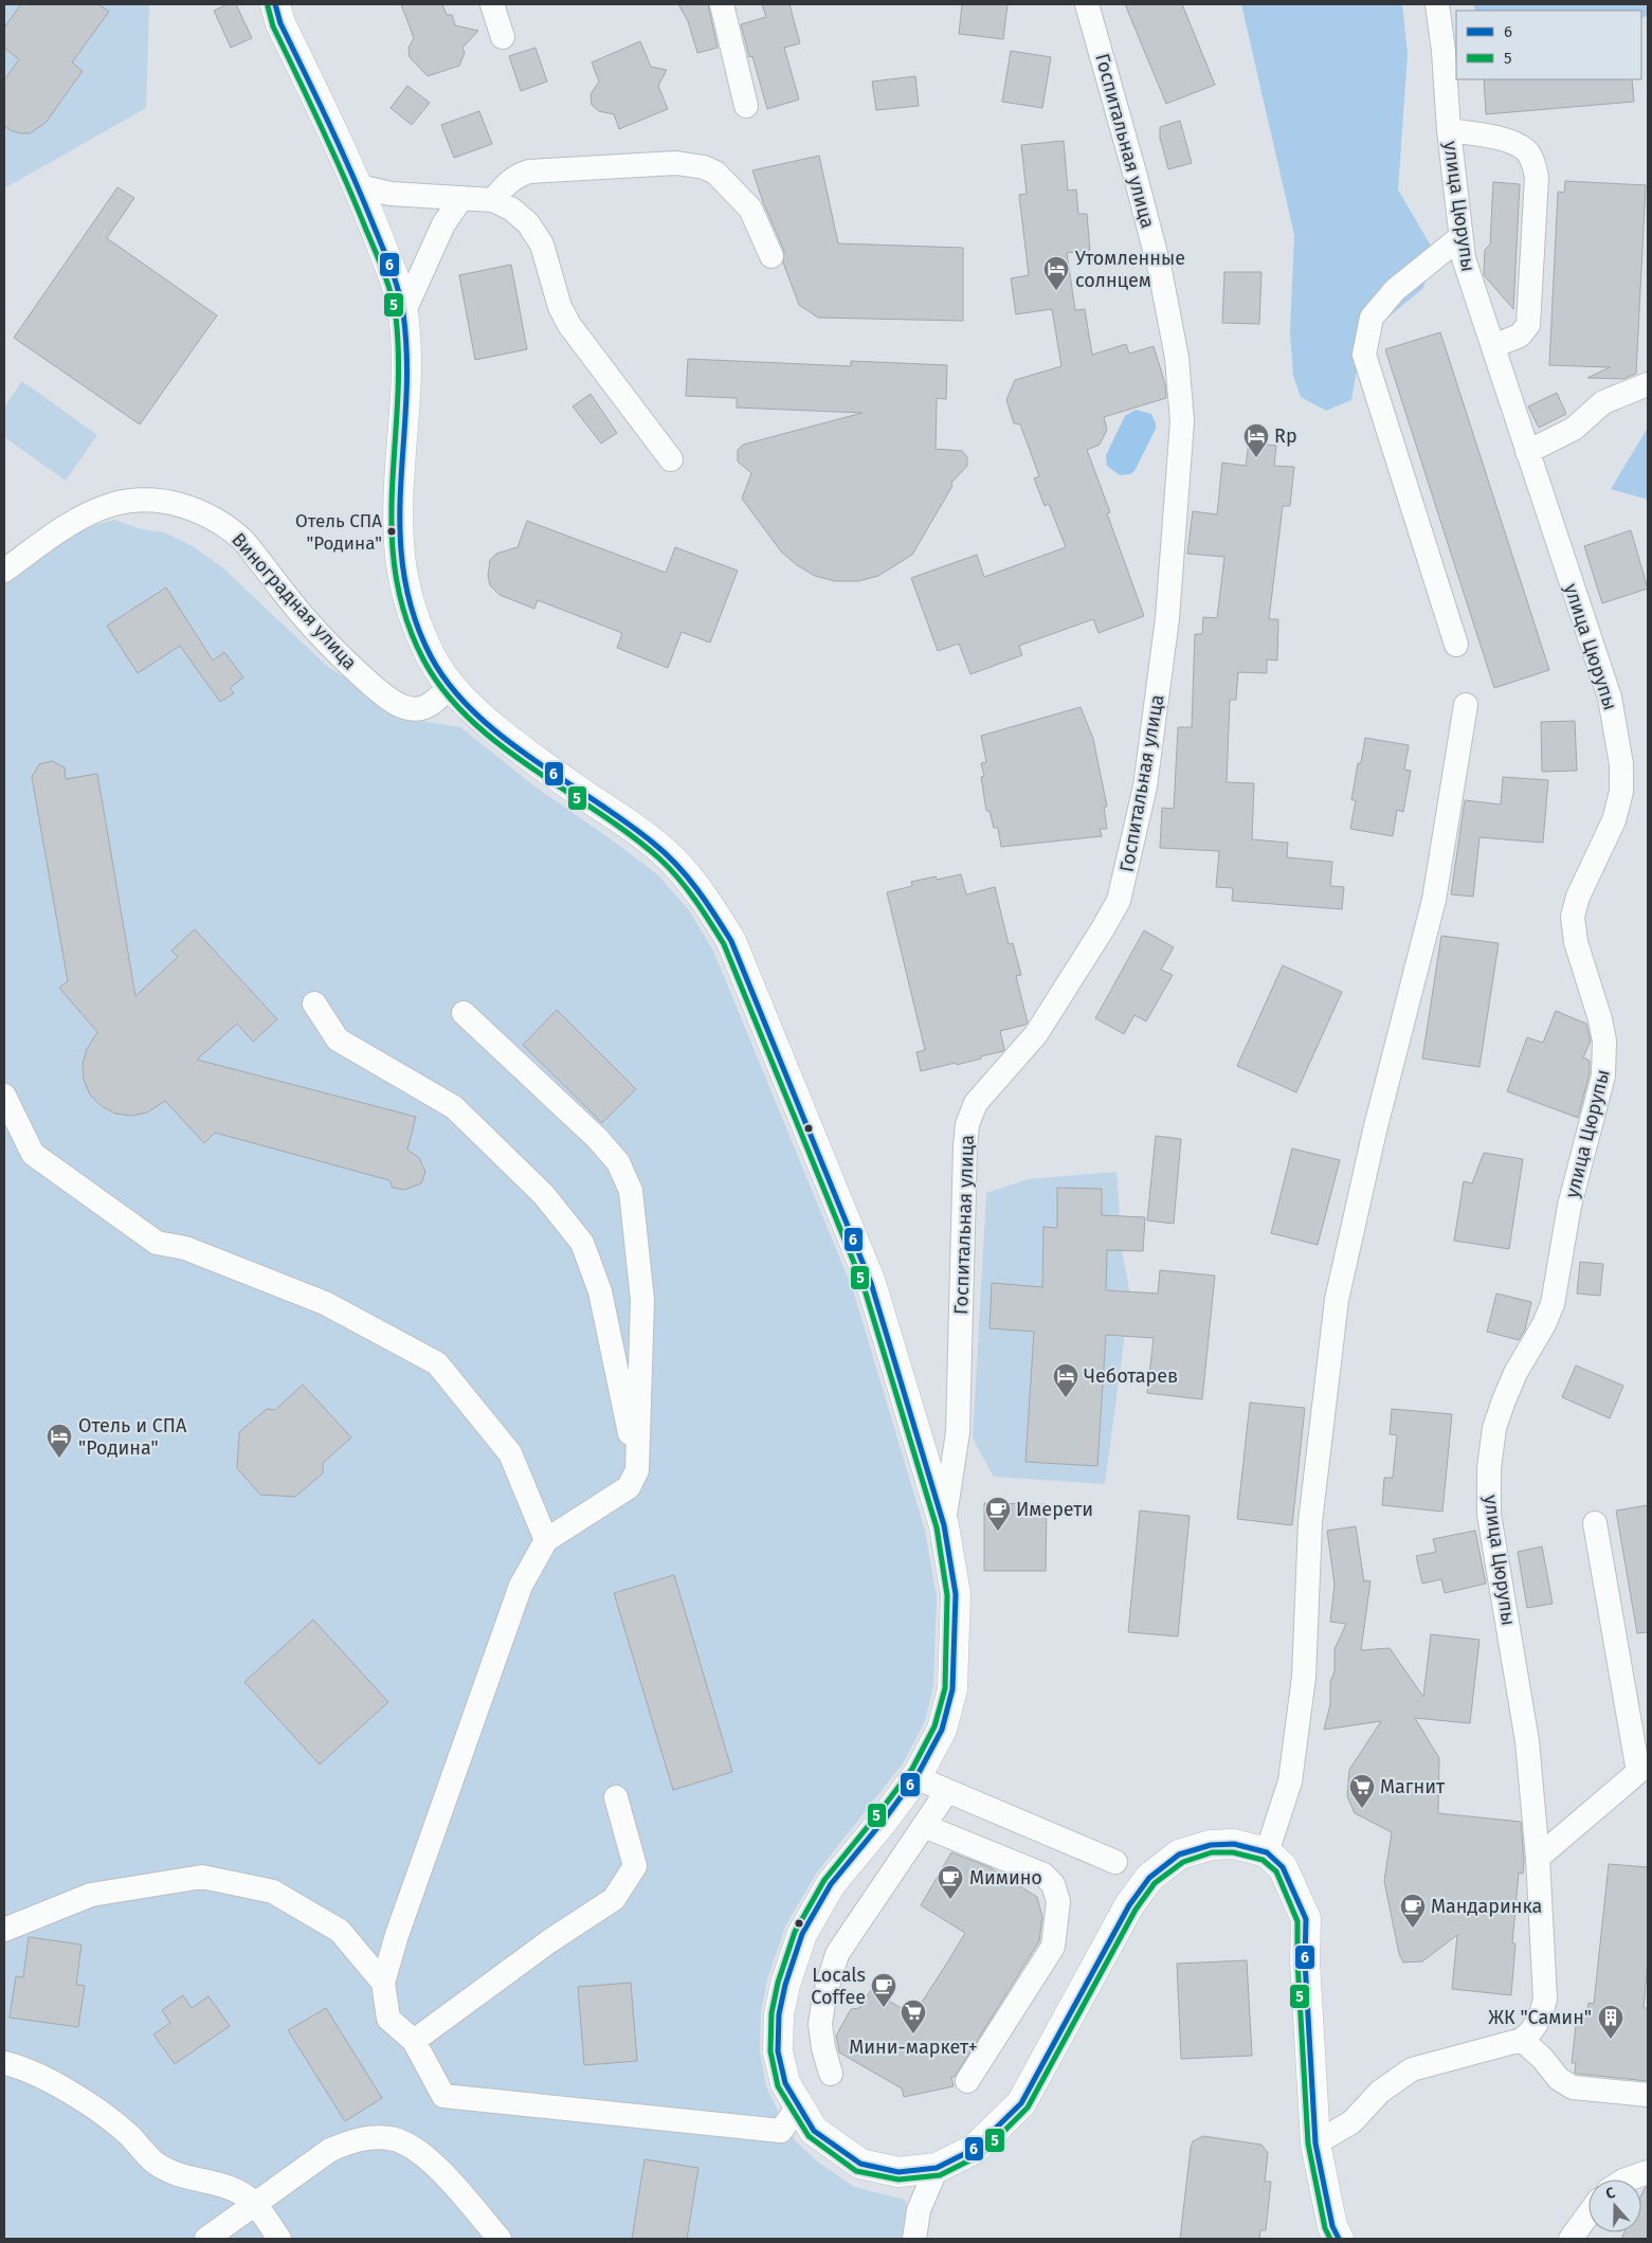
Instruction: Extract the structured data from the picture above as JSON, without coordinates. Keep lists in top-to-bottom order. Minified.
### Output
{"streets":{"street":["Госпитальная улица","улица Цюрупы","Виноградная улица"]},"places":{"hotel":["Утомленные солнцем","Rp","Чеботарев","Отель и СПА \"Родина\""],"other":["Отель СПА \"Родина\""],"cafe":["Имерети","Мимино","Мандаринка","Locals Coffee"],"supermarket":["Магнит","Мини-маркет+"],"building":["ЖК \"Самин\""]},"lines":["transit line 6","transit line 5"],"legend":["6","5"],"north":"top"}
